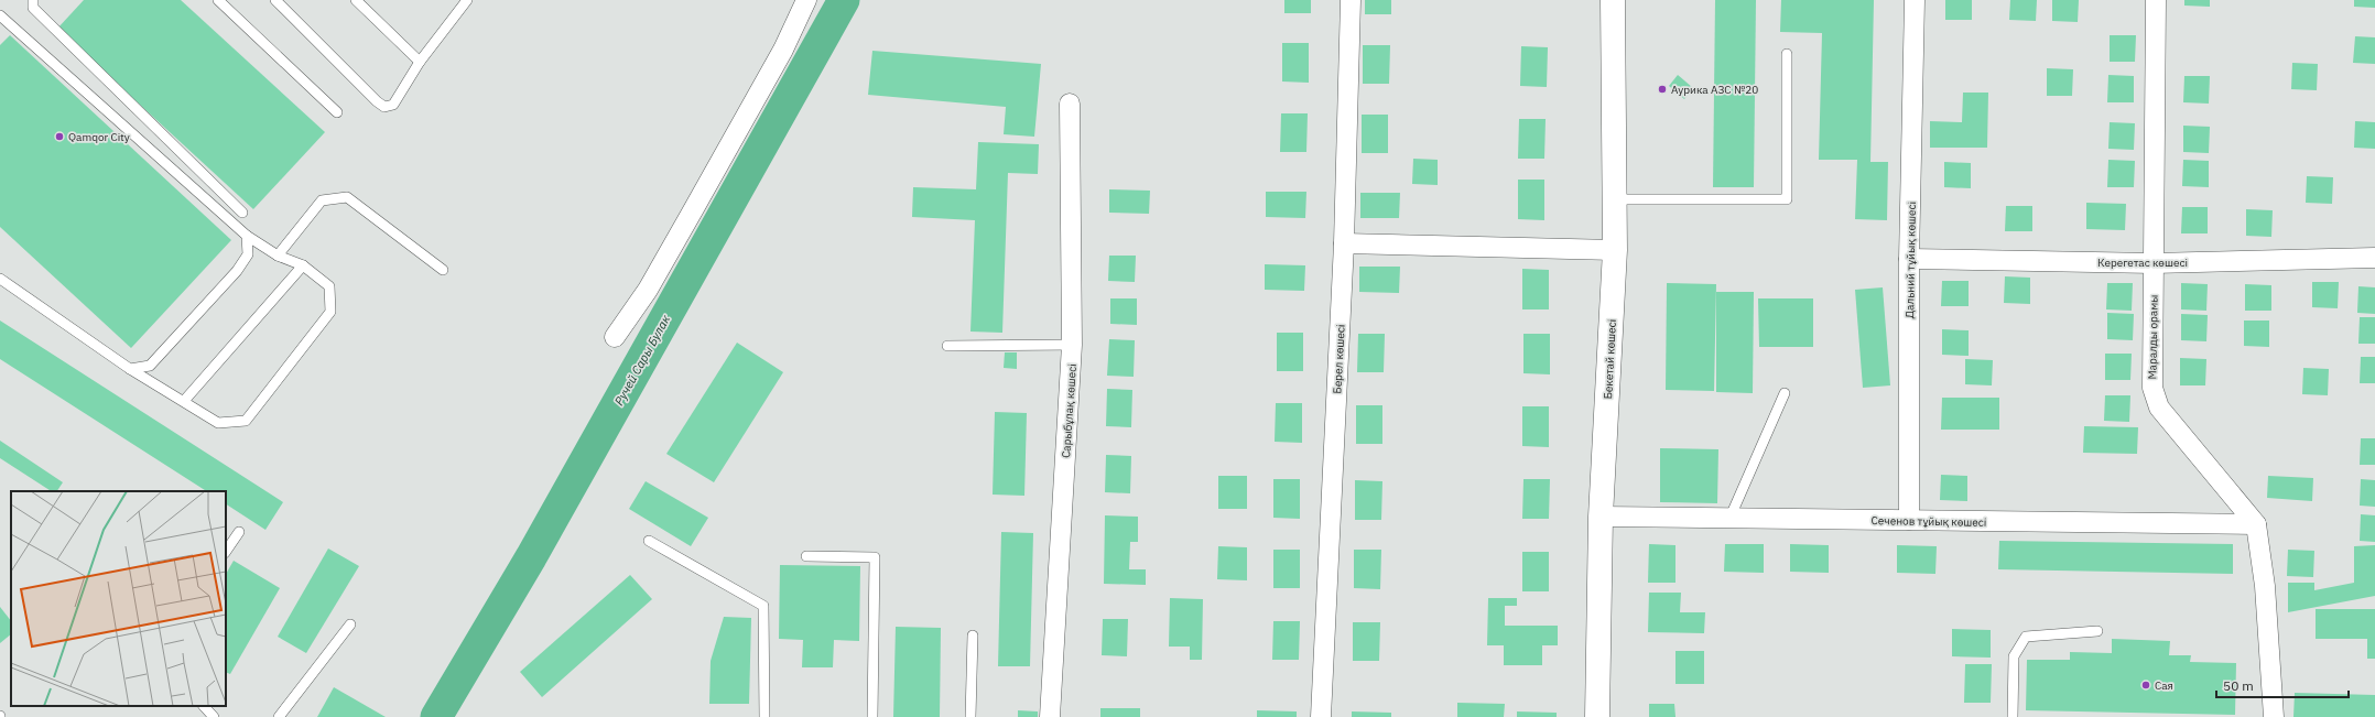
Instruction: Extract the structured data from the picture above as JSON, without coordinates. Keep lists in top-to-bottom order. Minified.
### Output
{"streets":{"street":["Дальний тұйық көшесі","Керегетас көшесі","Маралды орамы","Берел көшесі","Бекетай көшесі","Сарыбұлақ көшесі","Сеченов тұйық көшесі"]},"crossings":[["Дальний тұйық көшесі","Керегетас көшесі"],["Дальний тұйық көшесі","Сеченов тұйық көшесі"],["Керегетас көшесі","Маралды орамы"],["Маралды орамы","Сеченов тұйық көшесі"],["Бекетай көшесі","Сеченов тұйық көшесі"]],"water":["Ручей Сары Булак"],"places":["Аурика АЗС №20","Qamqor City","Сая"],"scale_bar":"50 m"}
